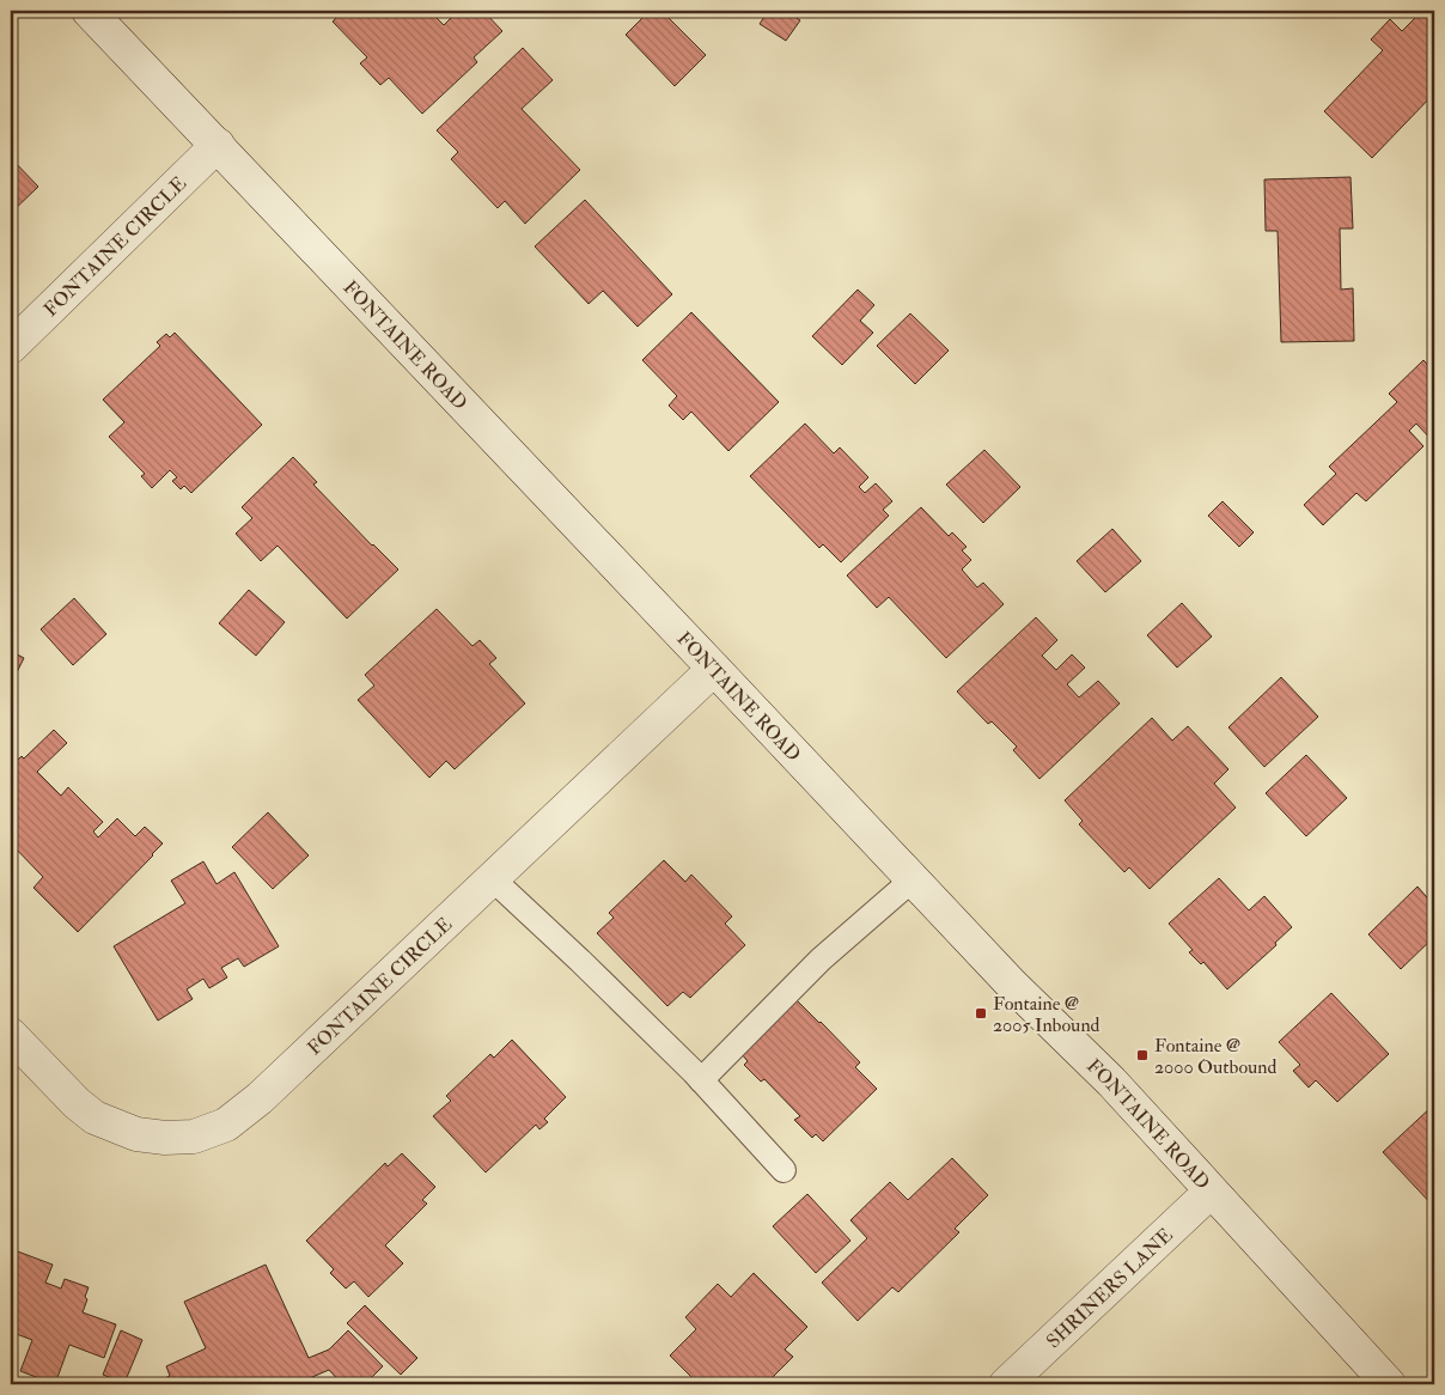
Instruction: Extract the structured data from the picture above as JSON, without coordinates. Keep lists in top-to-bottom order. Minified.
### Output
{"streets":{"street":["FONTAINE CIRCLE","FONTAINE ROAD","SHRINERS LANE"]},"crossings":[["FONTAINE CIRCLE","FONTAINE ROAD"],["FONTAINE ROAD","SHRINERS LANE"]],"places":{"transit":["Fontaine @ 2005 Inbound","Fontaine @ 2000 Outbound"]}}
